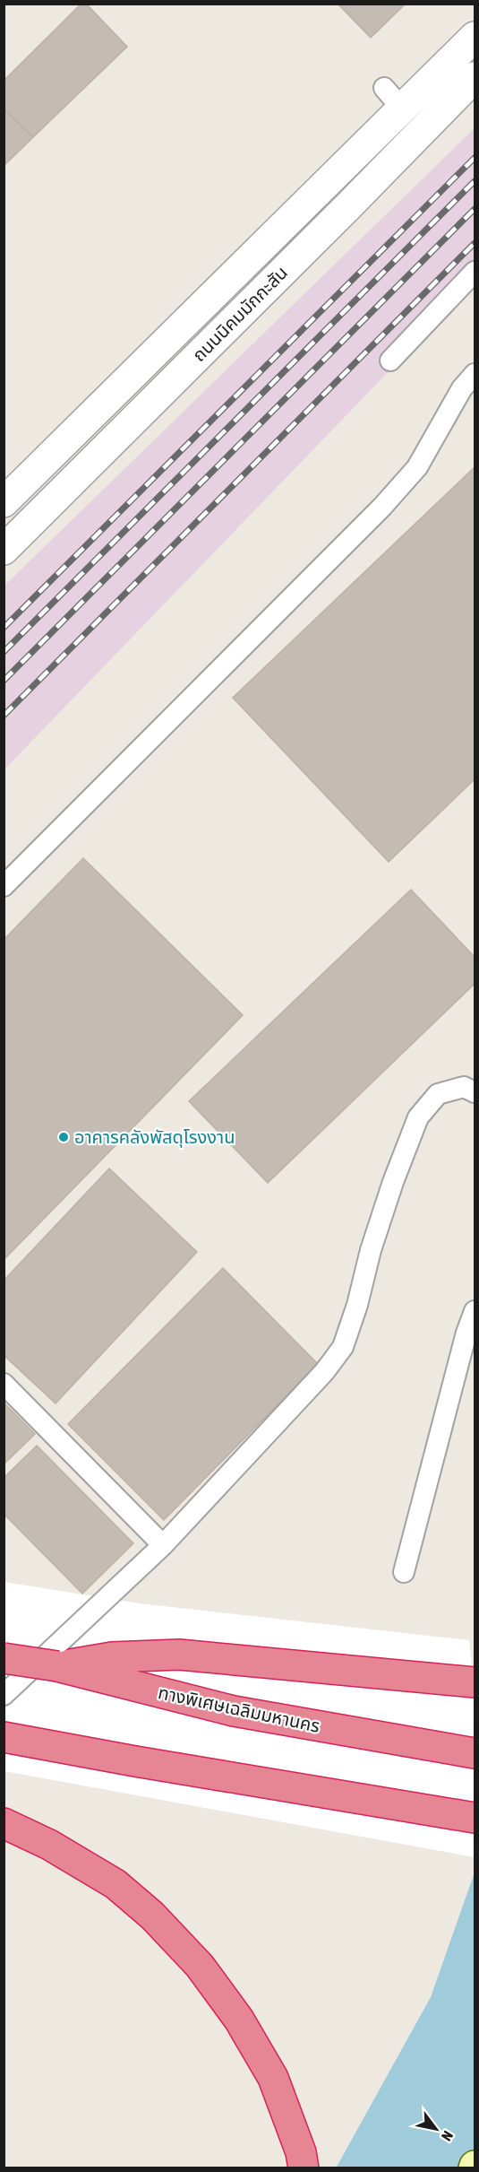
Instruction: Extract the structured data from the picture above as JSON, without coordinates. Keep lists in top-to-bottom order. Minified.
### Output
{"streets":{"highway":["ทางพิเศษเฉลิมมหานคร"],"street":["ถนนนิคมมักกะสัน"]},"places":["อาคารคลังพัสดุโรงงาน"],"north":"bottom right"}
